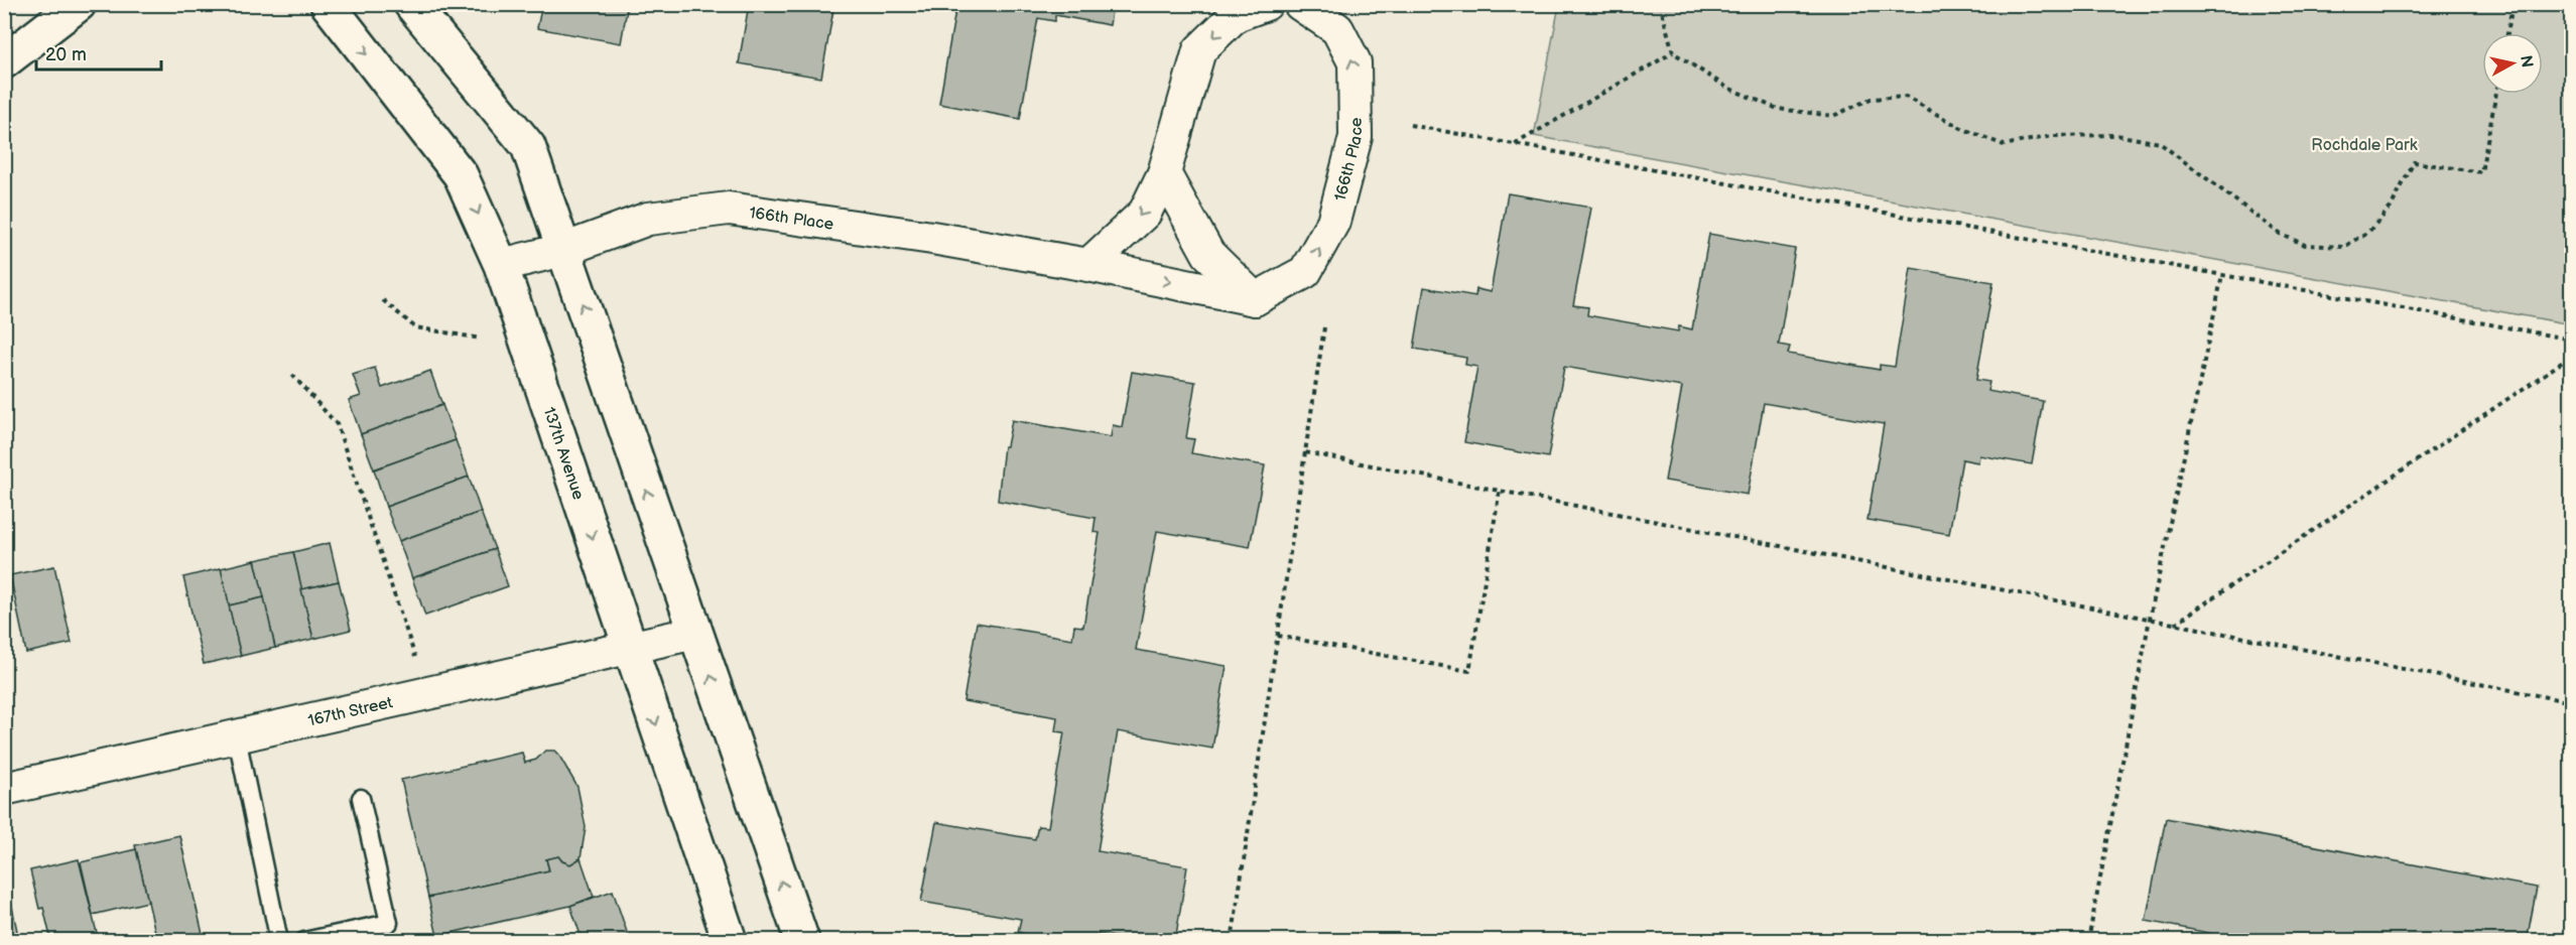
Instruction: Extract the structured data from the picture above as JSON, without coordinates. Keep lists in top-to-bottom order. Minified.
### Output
{"streets":{"street":["166th Place","137th Avenue","167th Street"]},"crossings":[["166th Place","137th Avenue"],["137th Avenue","167th Street"]],"parks":["Rochdale Park"],"scale_bar":"20 m","north":"right"}
